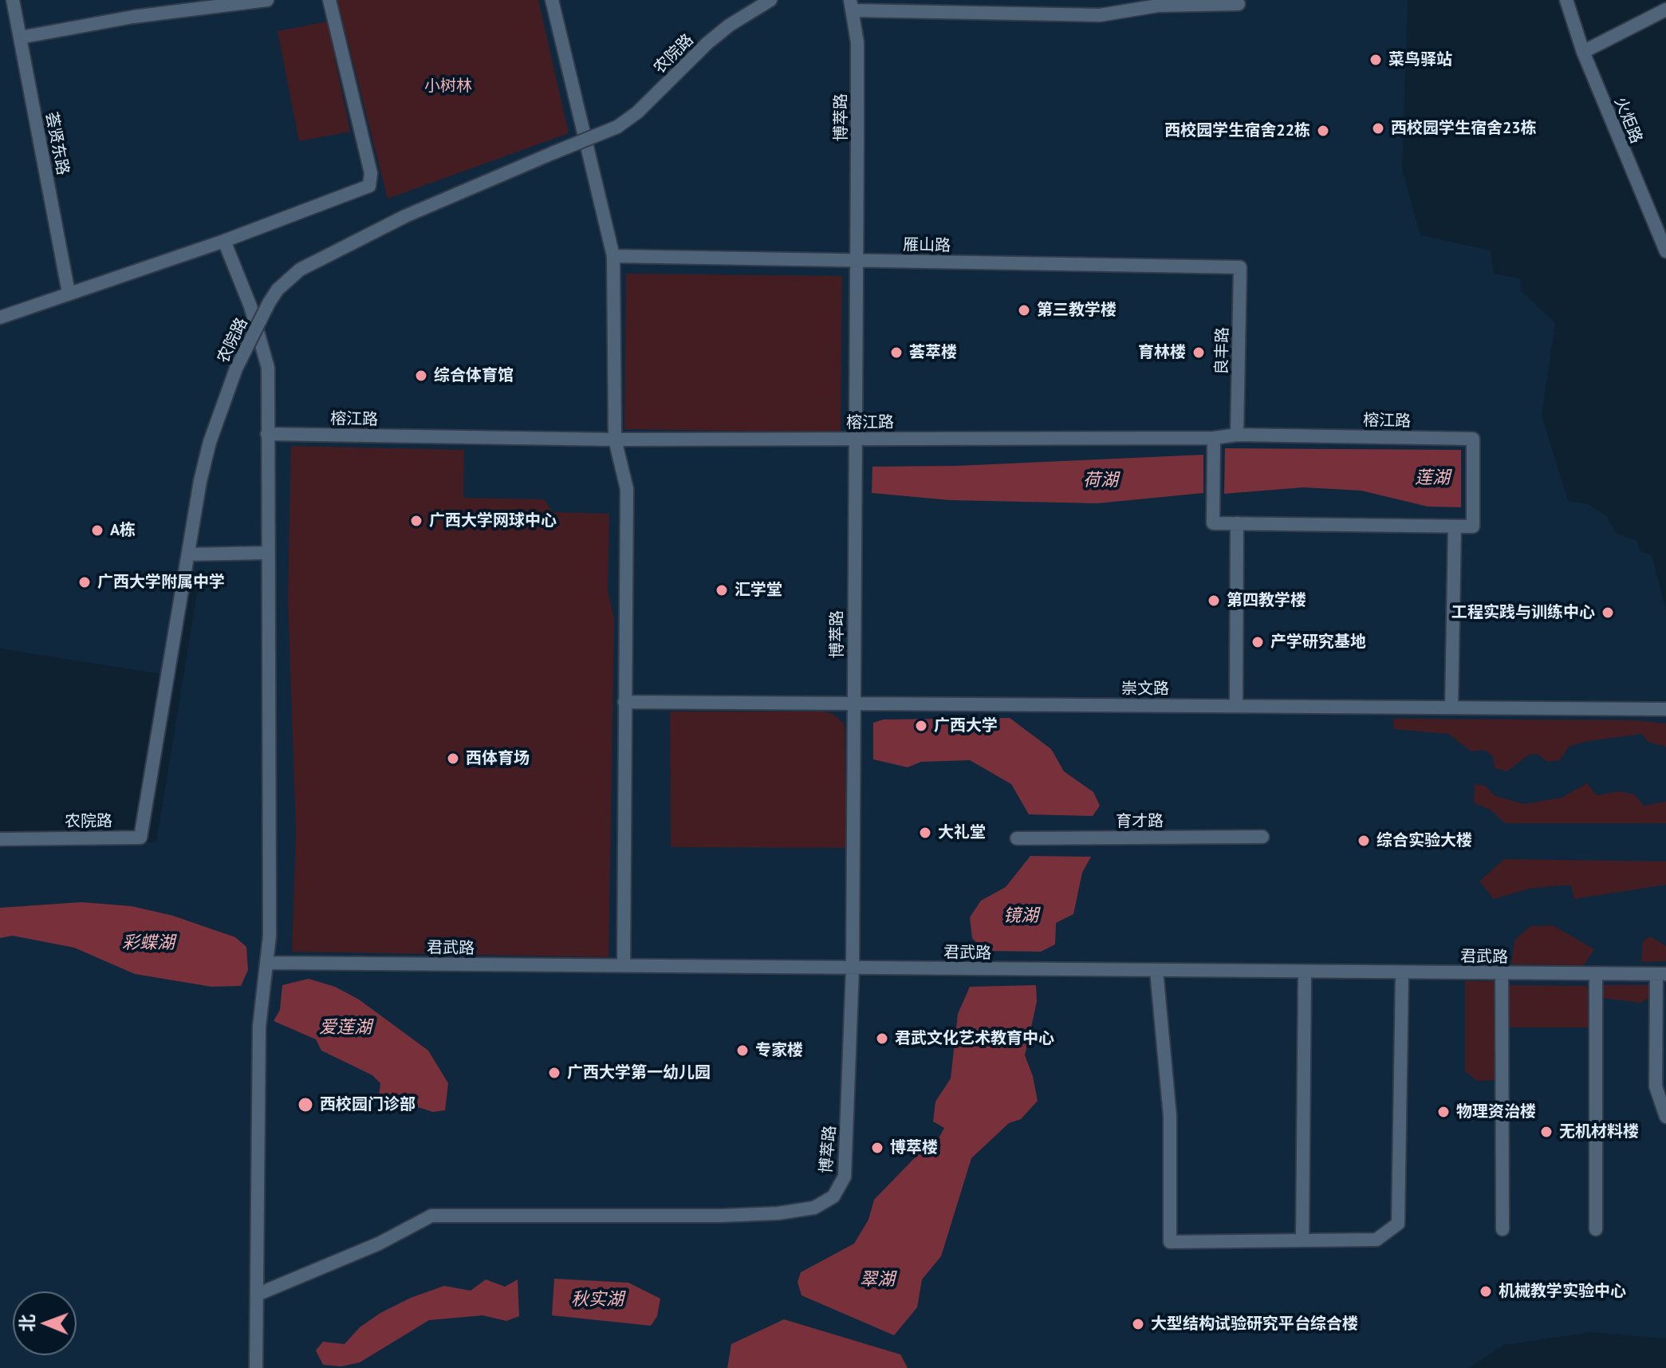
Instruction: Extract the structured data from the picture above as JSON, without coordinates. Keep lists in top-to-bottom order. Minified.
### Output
{"streets":{"street":["农院路","博萃路","火炬路","荟贤东路","雁山路","良丰路","榕江路","崇文路","育才路","君武路"]},"crossings":[["博萃路","雁山路"],["博萃路","榕江路"],["博萃路","崇文路"],["博萃路","君武路"],["雁山路","良丰路"],["良丰路","榕江路"]],"water":["莲湖","荷湖","镜湖","彩蝶湖","爱莲湖","翠湖","秋实湖"],"parks":["小树林"],"places":["菜鸟驿站","西校园学生宿舍23栋","西校园学生宿舍22栋","第三教学楼","荟萃楼","育林楼","综合体育馆","广西大学网球中心","A栋","广西大学附属中学","汇学堂","第四教学楼","工程实践与训练中心","产学研究基地","广西大学","西体育场","大礼堂","综合实验大楼","君武文化艺术教育中心","专家楼","广西大学第一幼儿园","西校园门诊部","物理资治楼","无机材料楼","博萃楼","机械教学实验中心","大型结构试验研究平台综合楼"],"north":"left"}
